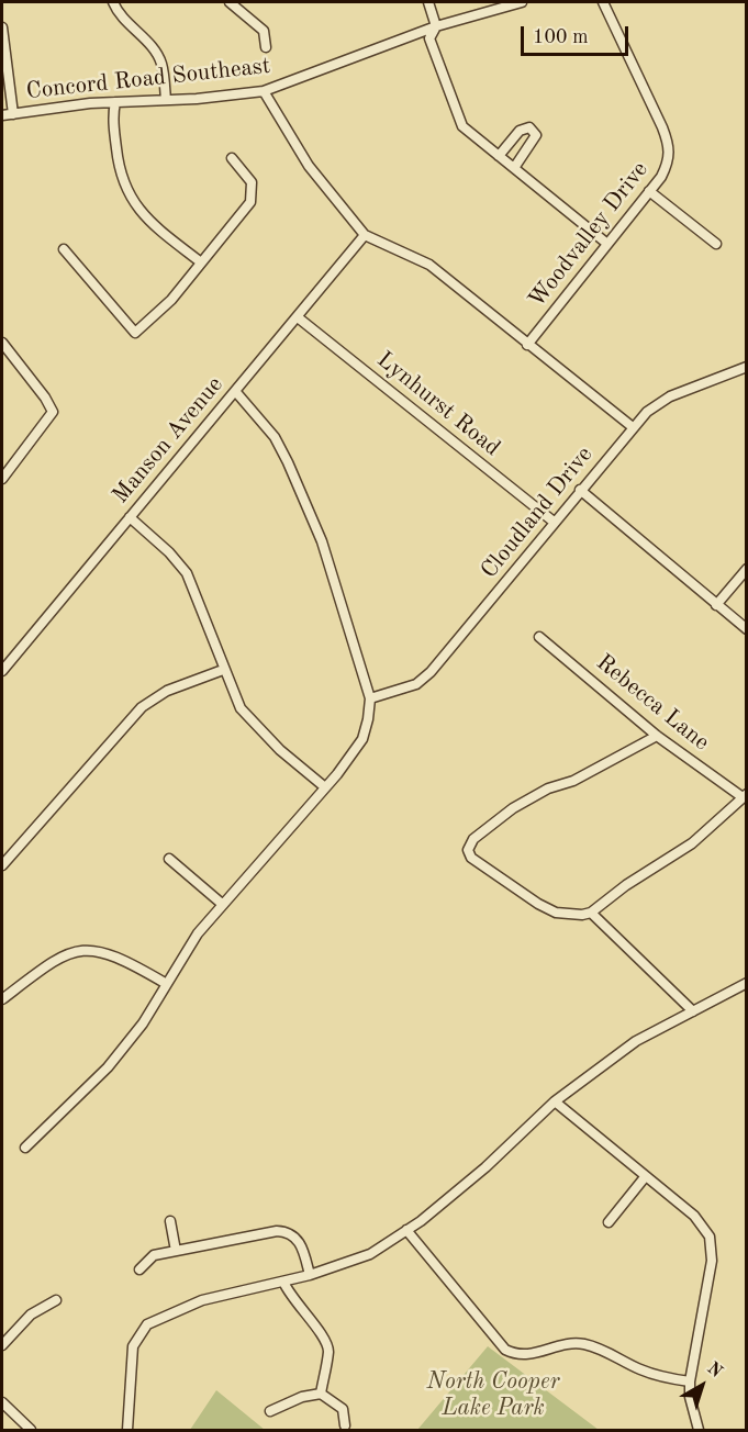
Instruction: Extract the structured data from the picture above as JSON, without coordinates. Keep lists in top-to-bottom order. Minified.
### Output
{"streets":{"street":["Concord Road Southeast","Woodvalley Drive","Lynhurst Road","Manson Avenue","Cloudland Drive","Rebecca Lane"]},"crossings":[["Lynhurst Road","Manson Avenue"],["Lynhurst Road","Cloudland Drive"]],"parks":["North Cooper Lake Park"],"scale_bar":"100 m","north":"top right"}
